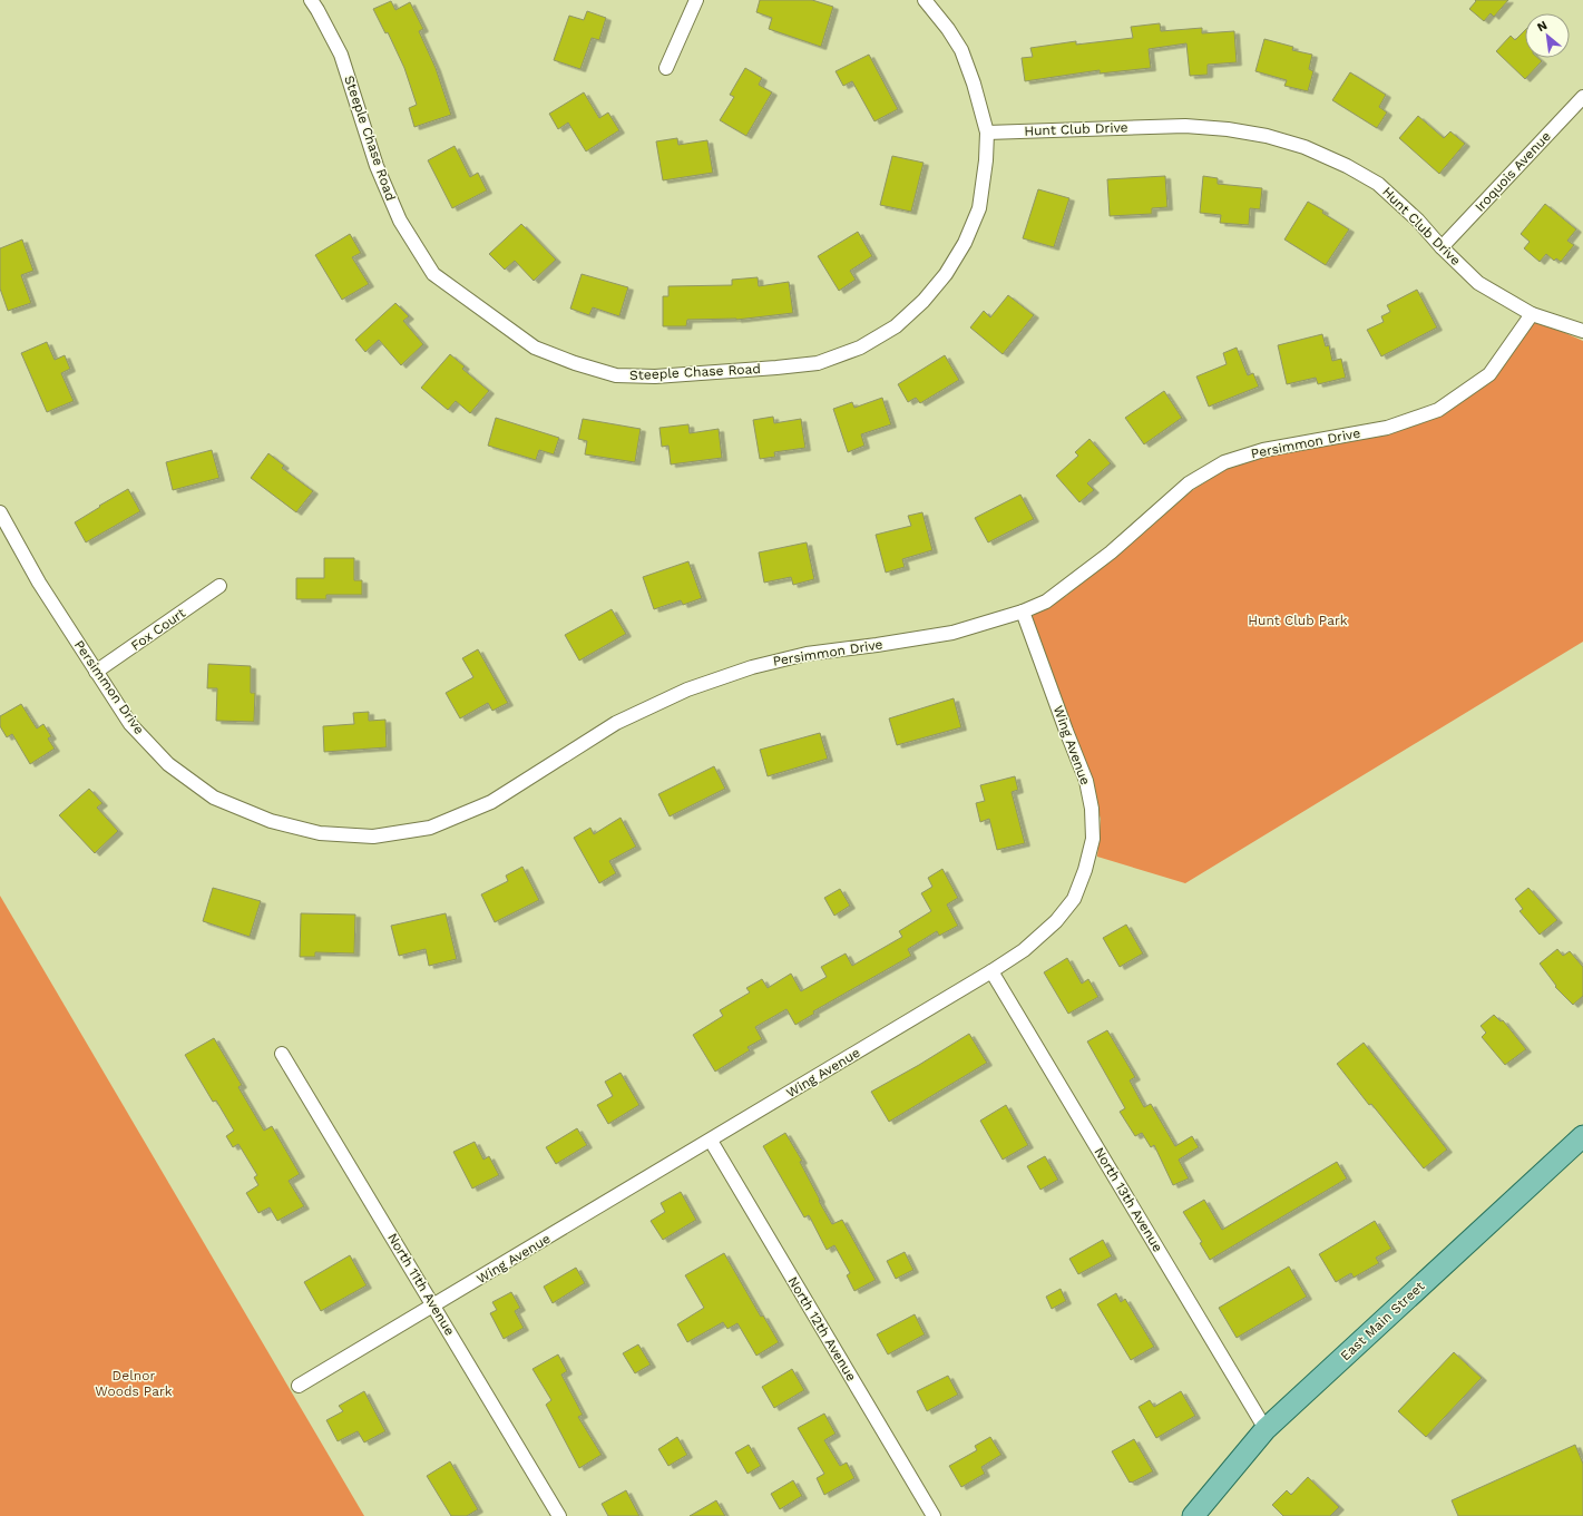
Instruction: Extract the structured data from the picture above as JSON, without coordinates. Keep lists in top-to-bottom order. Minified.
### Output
{"streets":{"main road":["East Main Street"],"street":["Hunt Club Drive","Steeple Chase Road","Iroquois Avenue","Persimmon Drive","Fox Court","Wing Avenue","North 13th Avenue","North 11th Avenue","North 12th Avenue"]},"crossings":[["Hunt Club Drive","Steeple Chase Road"],["Hunt Club Drive","Iroquois Avenue"],["Hunt Club Drive","Persimmon Drive"],["Persimmon Drive","Fox Court"],["Persimmon Drive","Wing Avenue"],["Wing Avenue","North 13th Avenue"],["Wing Avenue","North 11th Avenue"],["Wing Avenue","North 12th Avenue"],["North 13th Avenue","East Main Street"]],"parks":["Hunt Club Park","Delnor Woods Park"],"north":"top left"}
